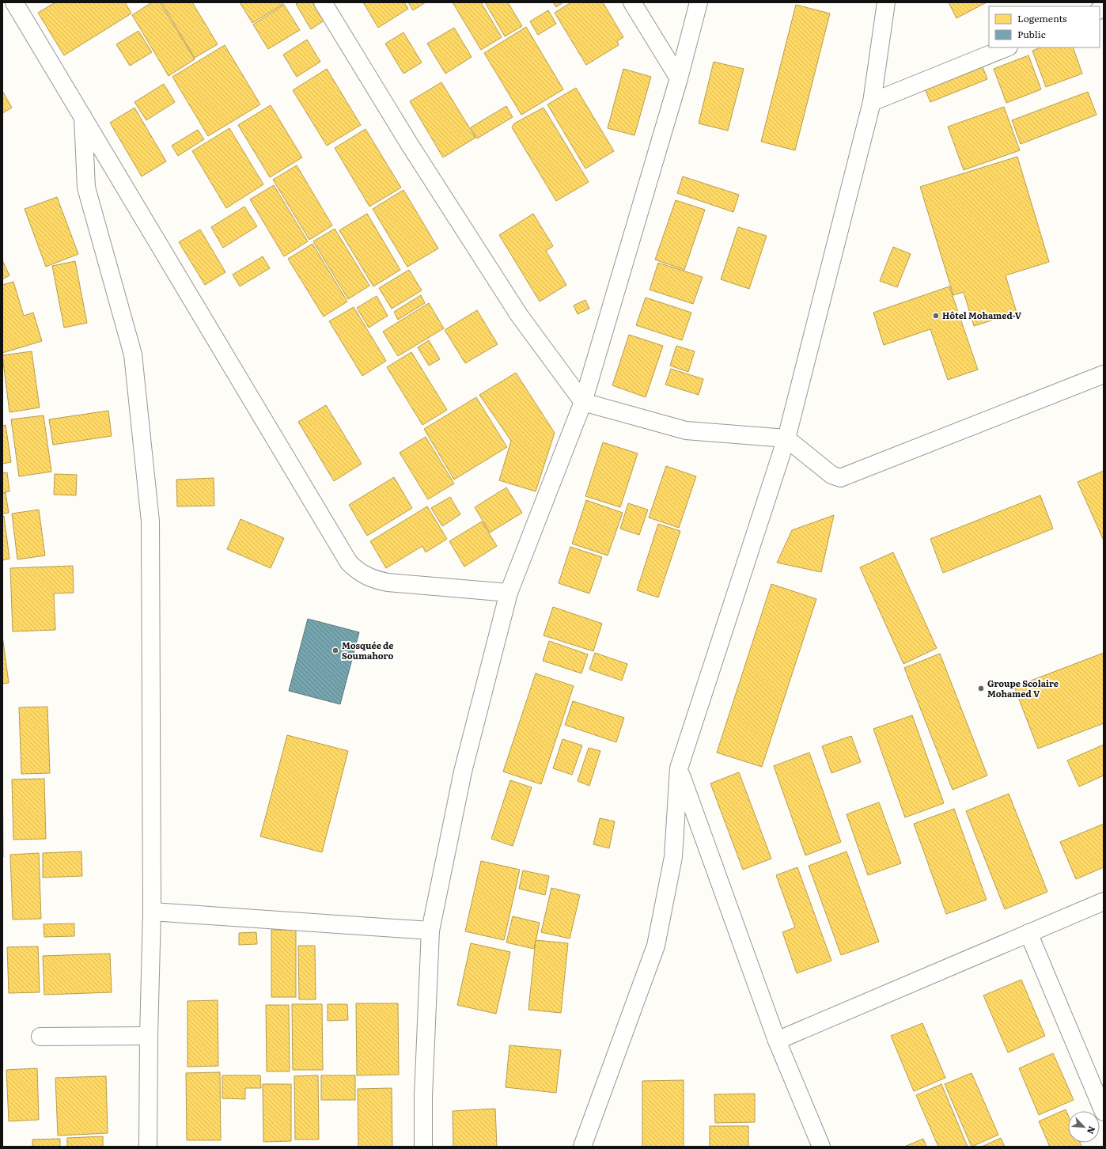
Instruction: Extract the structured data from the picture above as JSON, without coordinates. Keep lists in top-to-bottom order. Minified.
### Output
{"places":["Hôtel Mohamed-V","Mosquée de Soumahoro","Groupe Scolaire Mohamed V"],"legend":["Logements","Public"],"north":"bottom right"}
